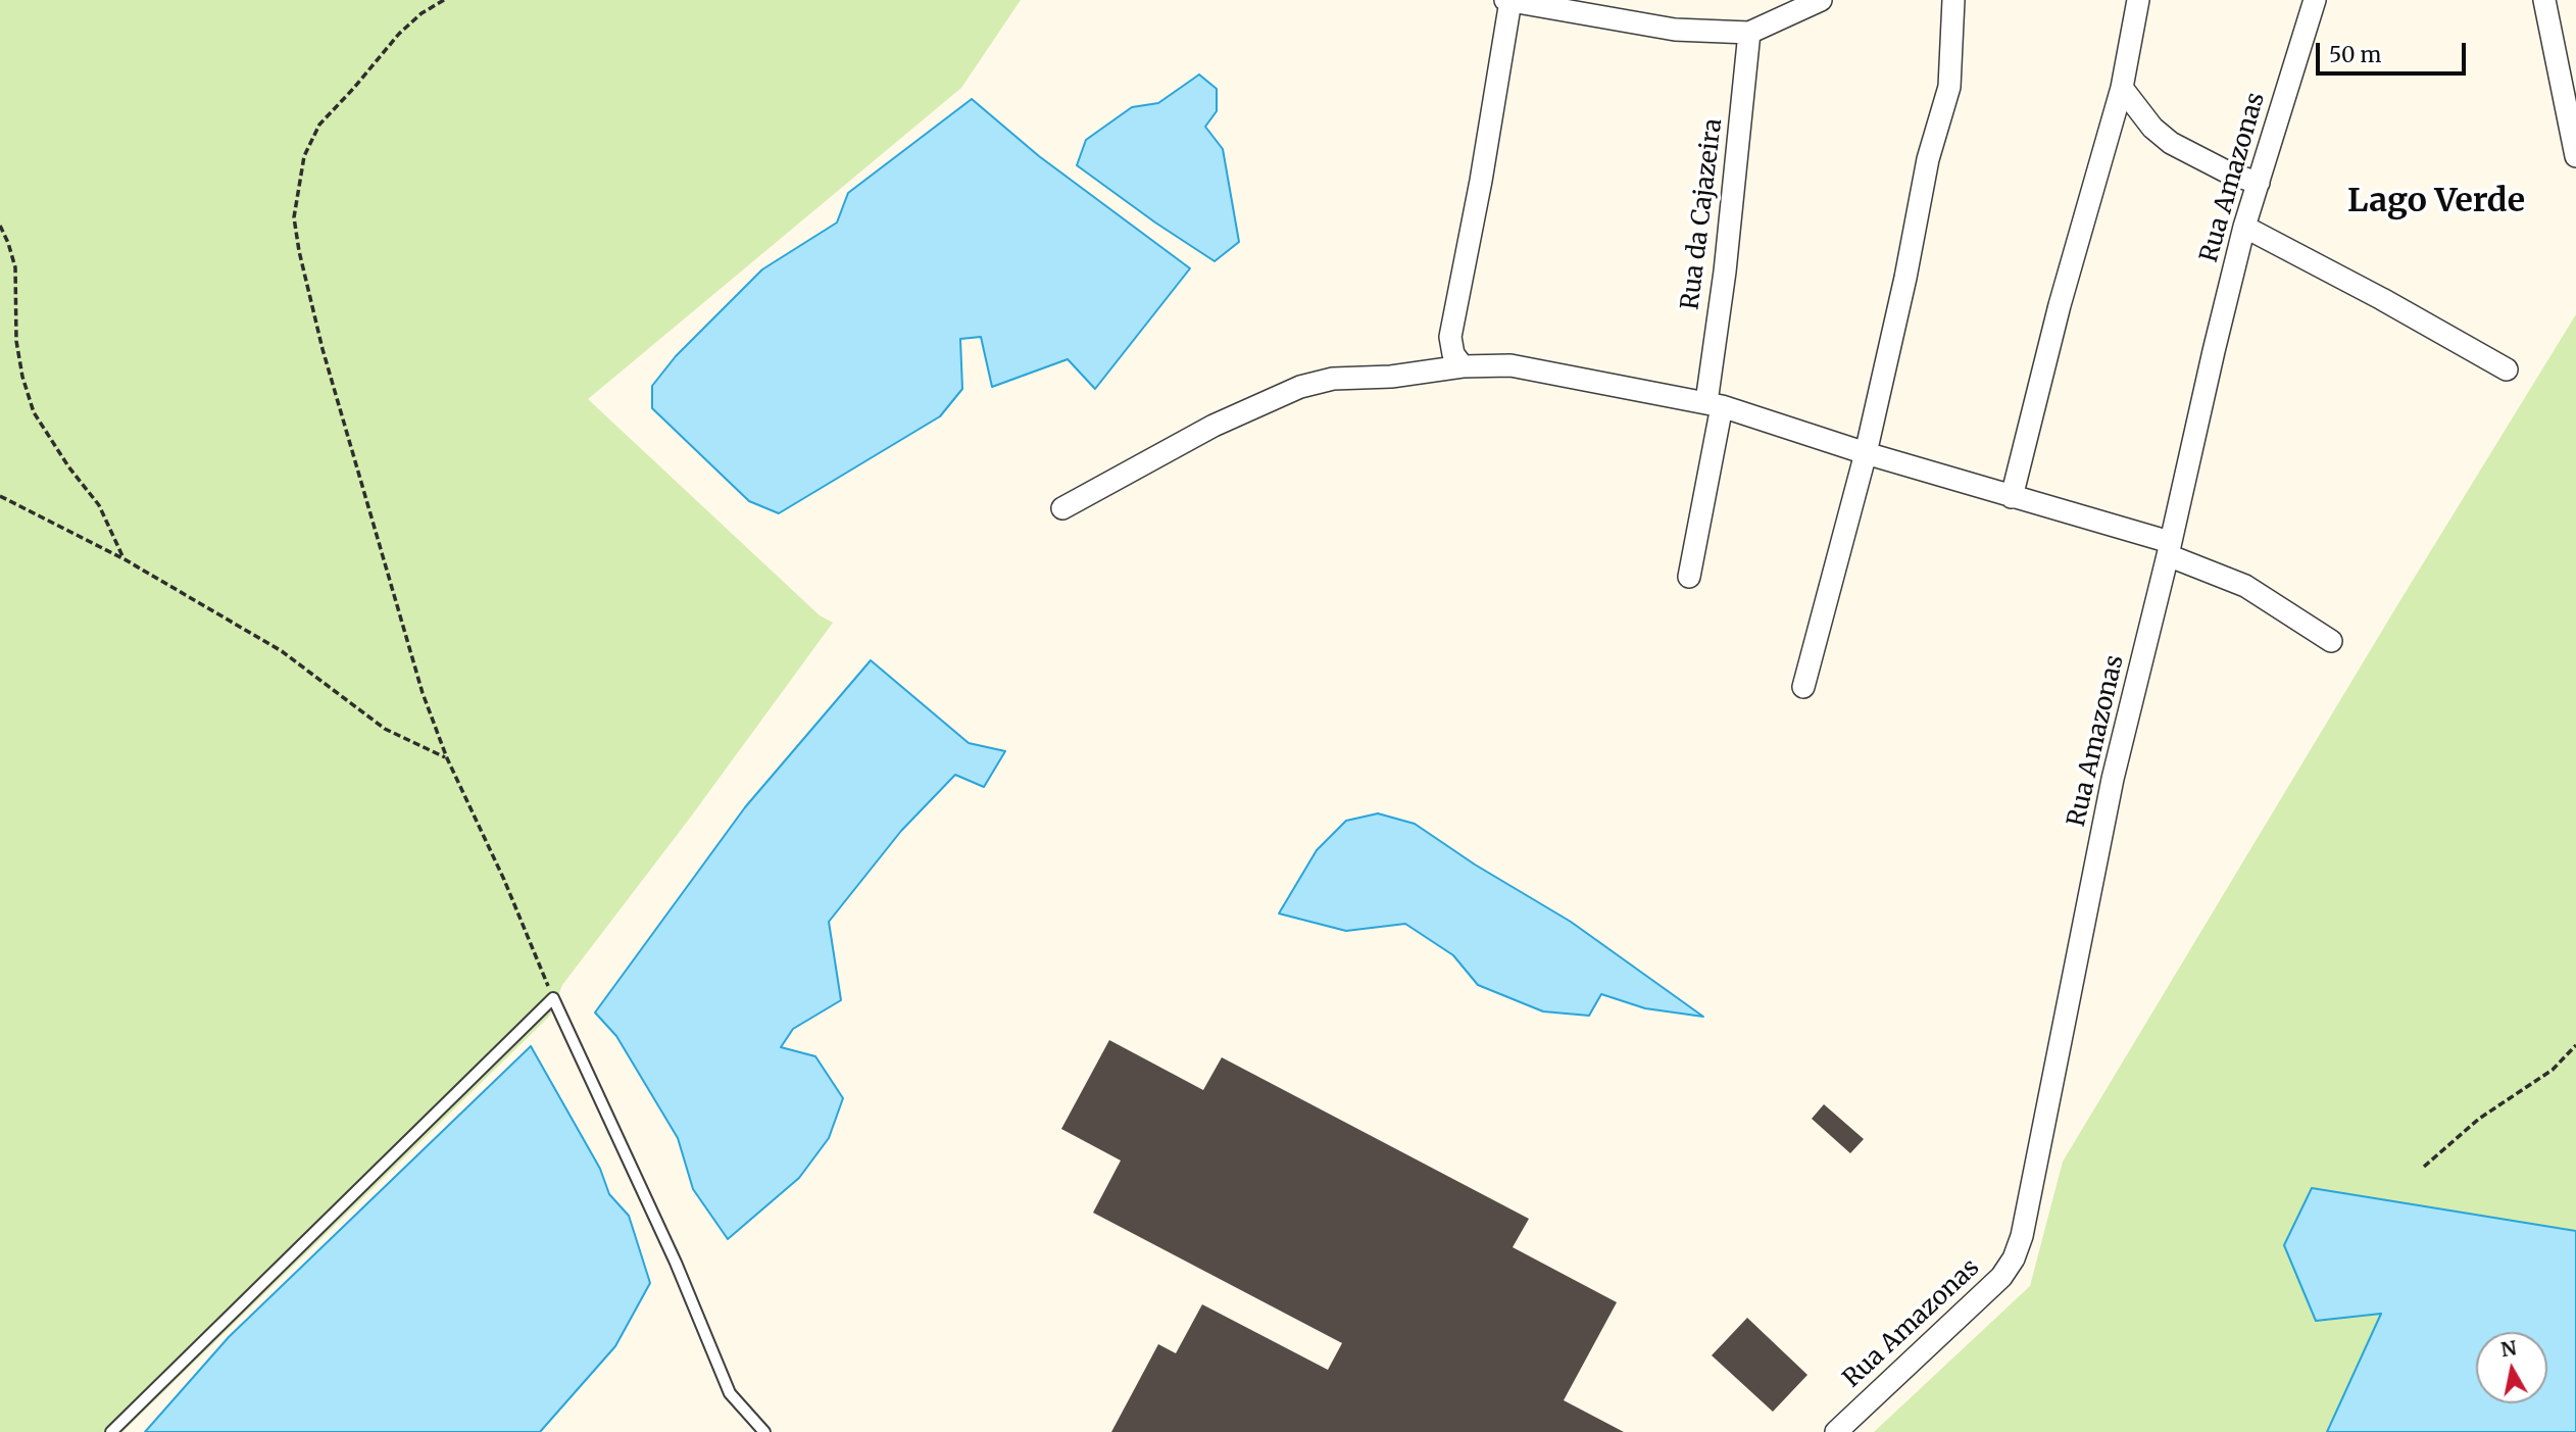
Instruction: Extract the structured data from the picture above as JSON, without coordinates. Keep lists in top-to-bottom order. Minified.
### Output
{"streets":{"street":["Rua Amazonas","Rua da Cajazeira"]},"districts":["Lago Verde"],"scale_bar":"50 m","north":"top"}
